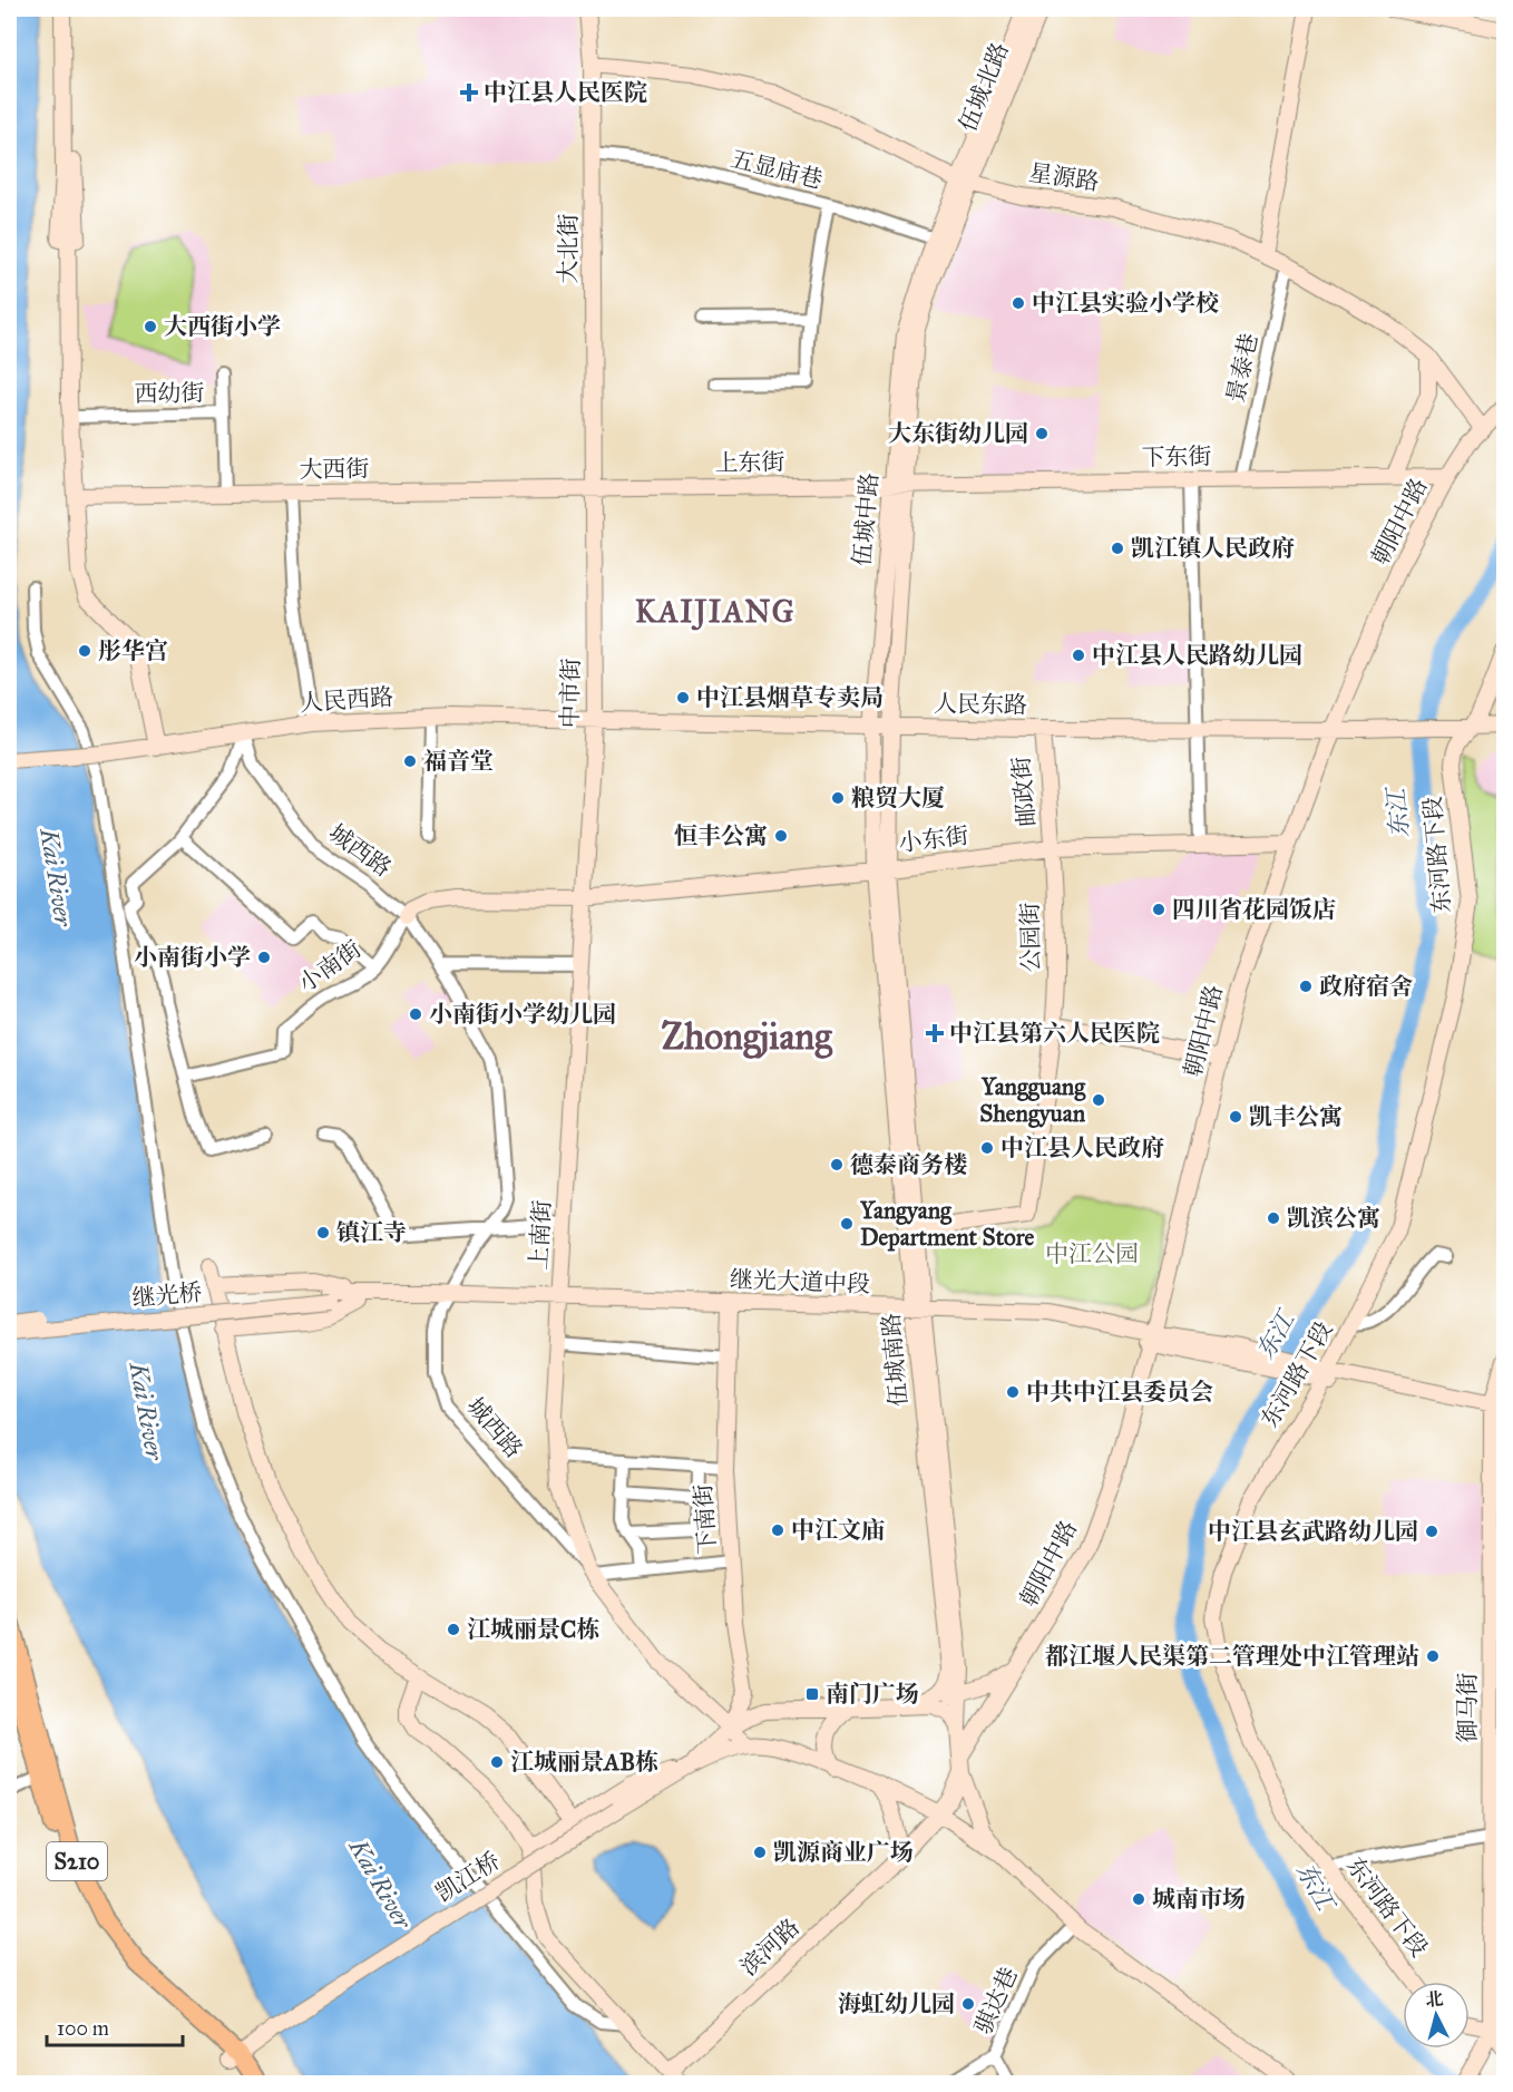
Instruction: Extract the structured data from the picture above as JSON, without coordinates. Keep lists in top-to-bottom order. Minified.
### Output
{"streets":{"main road":["S210"],"street":["伍城北路","五显庙巷","星源路","大北街","景泰巷","西幼街","下东街","上东街","大西街","伍城中路","朝阳中路","中市街","人民西路","人民东路","邮政街","小东街","城西路","东河路下段","公园街","小南街","上南街","继光大道中段","继光桥","伍城南路","下南街","御马街","凯江桥","滨河路","骐达巷"]},"crossings":[["伍城北路","星源路"],["伍城北路","伍城中路"],["五显庙巷","大北街"],["五显庙巷","伍城中路"],["星源路","大北街"],["星源路","景泰巷"],["星源路","伍城中路"],["星源路","朝阳中路"],["大北街","上东街"],["大北街","大西街"],["大北街","中市街"],["景泰巷","下东街"],["西幼街","大西街"],["下东街","上东街"],["下东街","伍城中路"],["下东街","朝阳中路"],["上东街","大西街"],["上东街","伍城中路"],["上东街","中市街"],["大西街","中市街"],["伍城中路","人民东路"],["伍城中路","小东街"],["伍城中路","伍城南路"],["朝阳中路","人民东路"],["朝阳中路","小东街"],["朝阳中路","继光大道中段"],["朝阳中路","伍城南路"],["中市街","人民西路"],["中市街","人民东路"],["中市街","小东街"],["中市街","小南街"],["中市街","上南街"],["人民西路","人民东路"],["人民西路","城西路"],["人民东路","邮政街"],["人民东路","东河路下段"],["邮政街","小东街"],["邮政街","公园街"],["小东街","公园街"],["小东街","小南街"],["小东街","上南街"],["小东街","伍城南路"],["城西路","小南街"],["城西路","上南街"],["城西路","继光大道中段"],["城西路","下南街"],["东河路下段","继光大道中段"],["公园街","伍城南路"],["小南街","上南街"],["上南街","继光大道中段"],["继光大道中段","伍城南路"],["继光大道中段","下南街"],["继光大道中段","御马街"],["伍城南路","滨河路"],["S210","凯江桥"]],"districts":["KAIJIANG","Zhongjiang"],"water":["东江","Kai River"],"parks":["中江公园"],"places":{"health":["中江县人民医院","中江县第六人民医院"],"other":["中江县实验小学校","大西街小学","大东街幼儿园","凯江镇人民政府","彤华宫","中江县人民路幼儿园","中江县烟草专卖局","福音堂","粮贸大厦","恒丰公寓","四川省花园饭店","小南街小学","政府宿舍","小南街小学幼儿园","Yangguang Shengyuan","凯丰公寓","中江县人民政府","德泰商务楼","凯滨公寓","Yangyang Department Store","镇江寺","中共中江县委员会","中江文庙","中江县玄武路幼儿园","江城丽景C栋","都江堰人民渠第二管理处中江管理站","江城丽景AB栋","凯源商业广场","城南市场","海虹幼儿园"],"transit":["南门广场"]},"scale_bar":"100 m","north":"top"}
